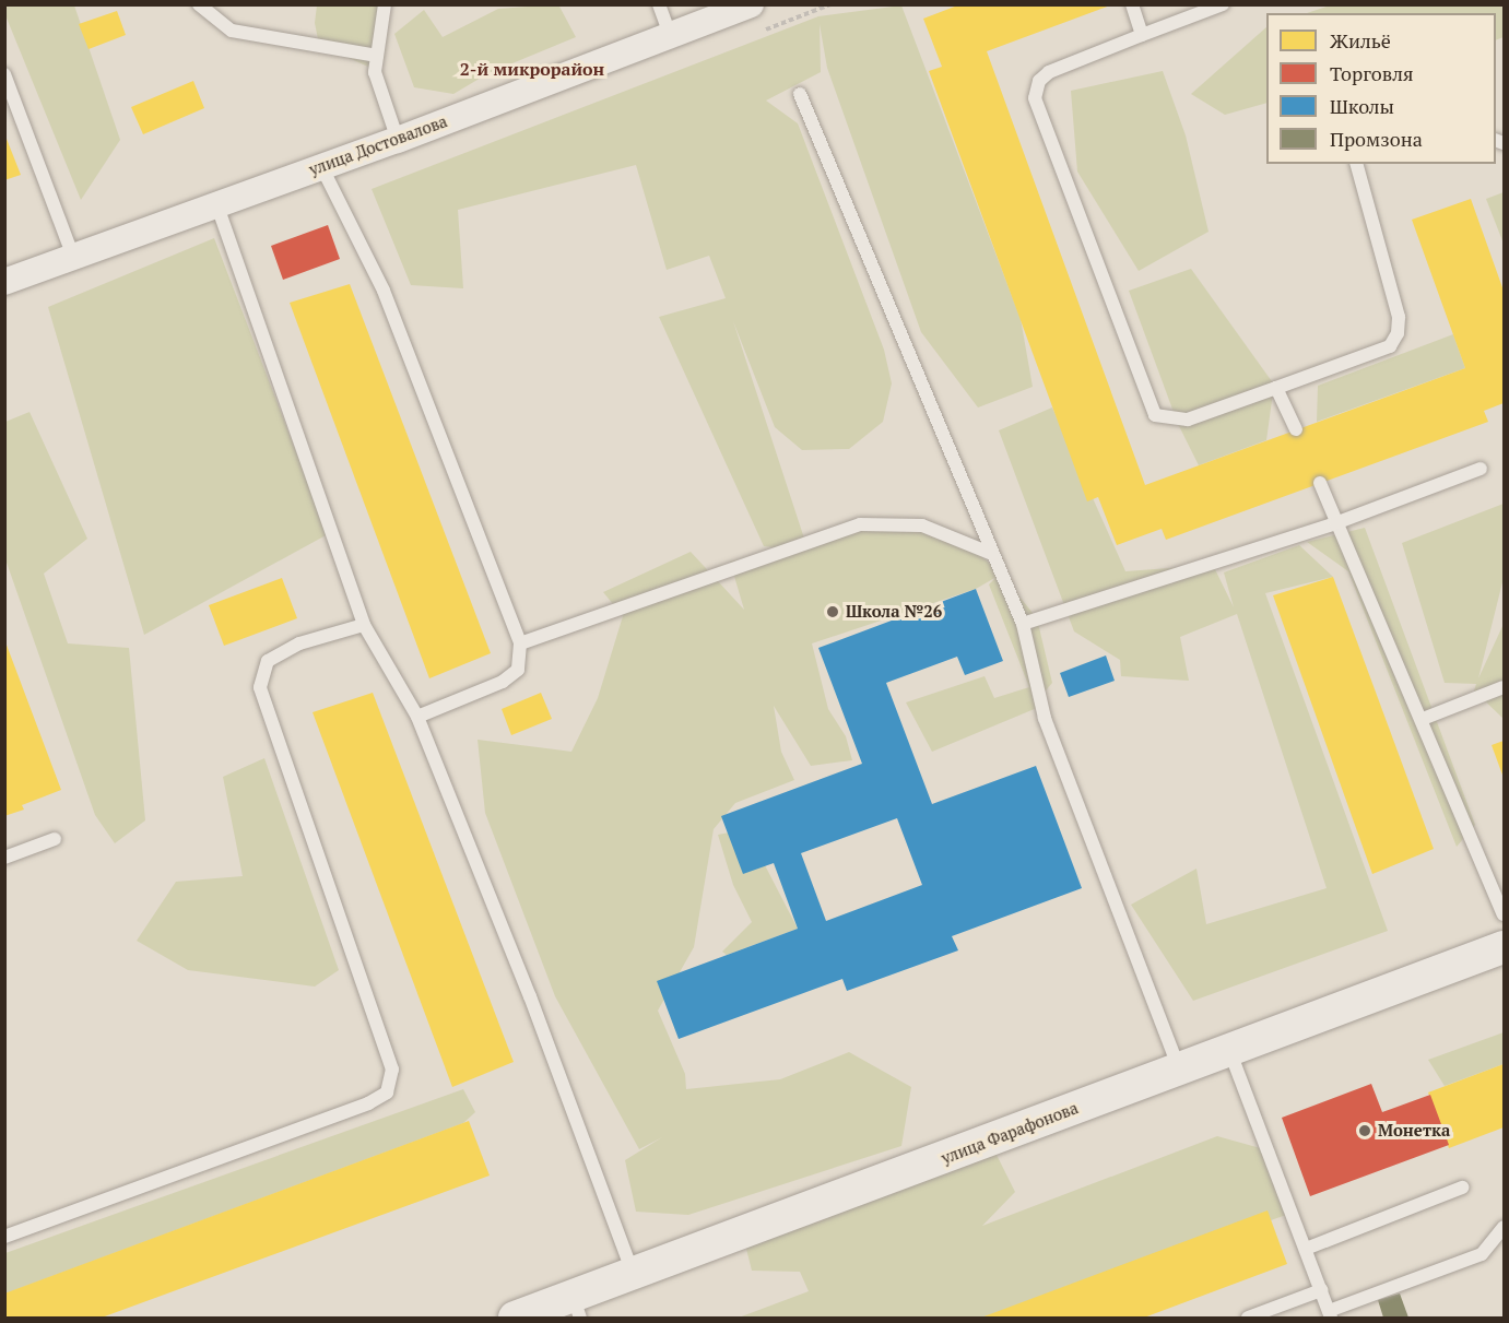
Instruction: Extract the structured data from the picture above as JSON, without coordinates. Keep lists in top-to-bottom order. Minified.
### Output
{"streets":{"street":["улица Достовалова","улица Фарафонова"]},"districts":["2-й микрорайон"],"places":["Школа №26","Монетка"],"legend":["Жильё","Торговля","Школы","Промзона"]}
